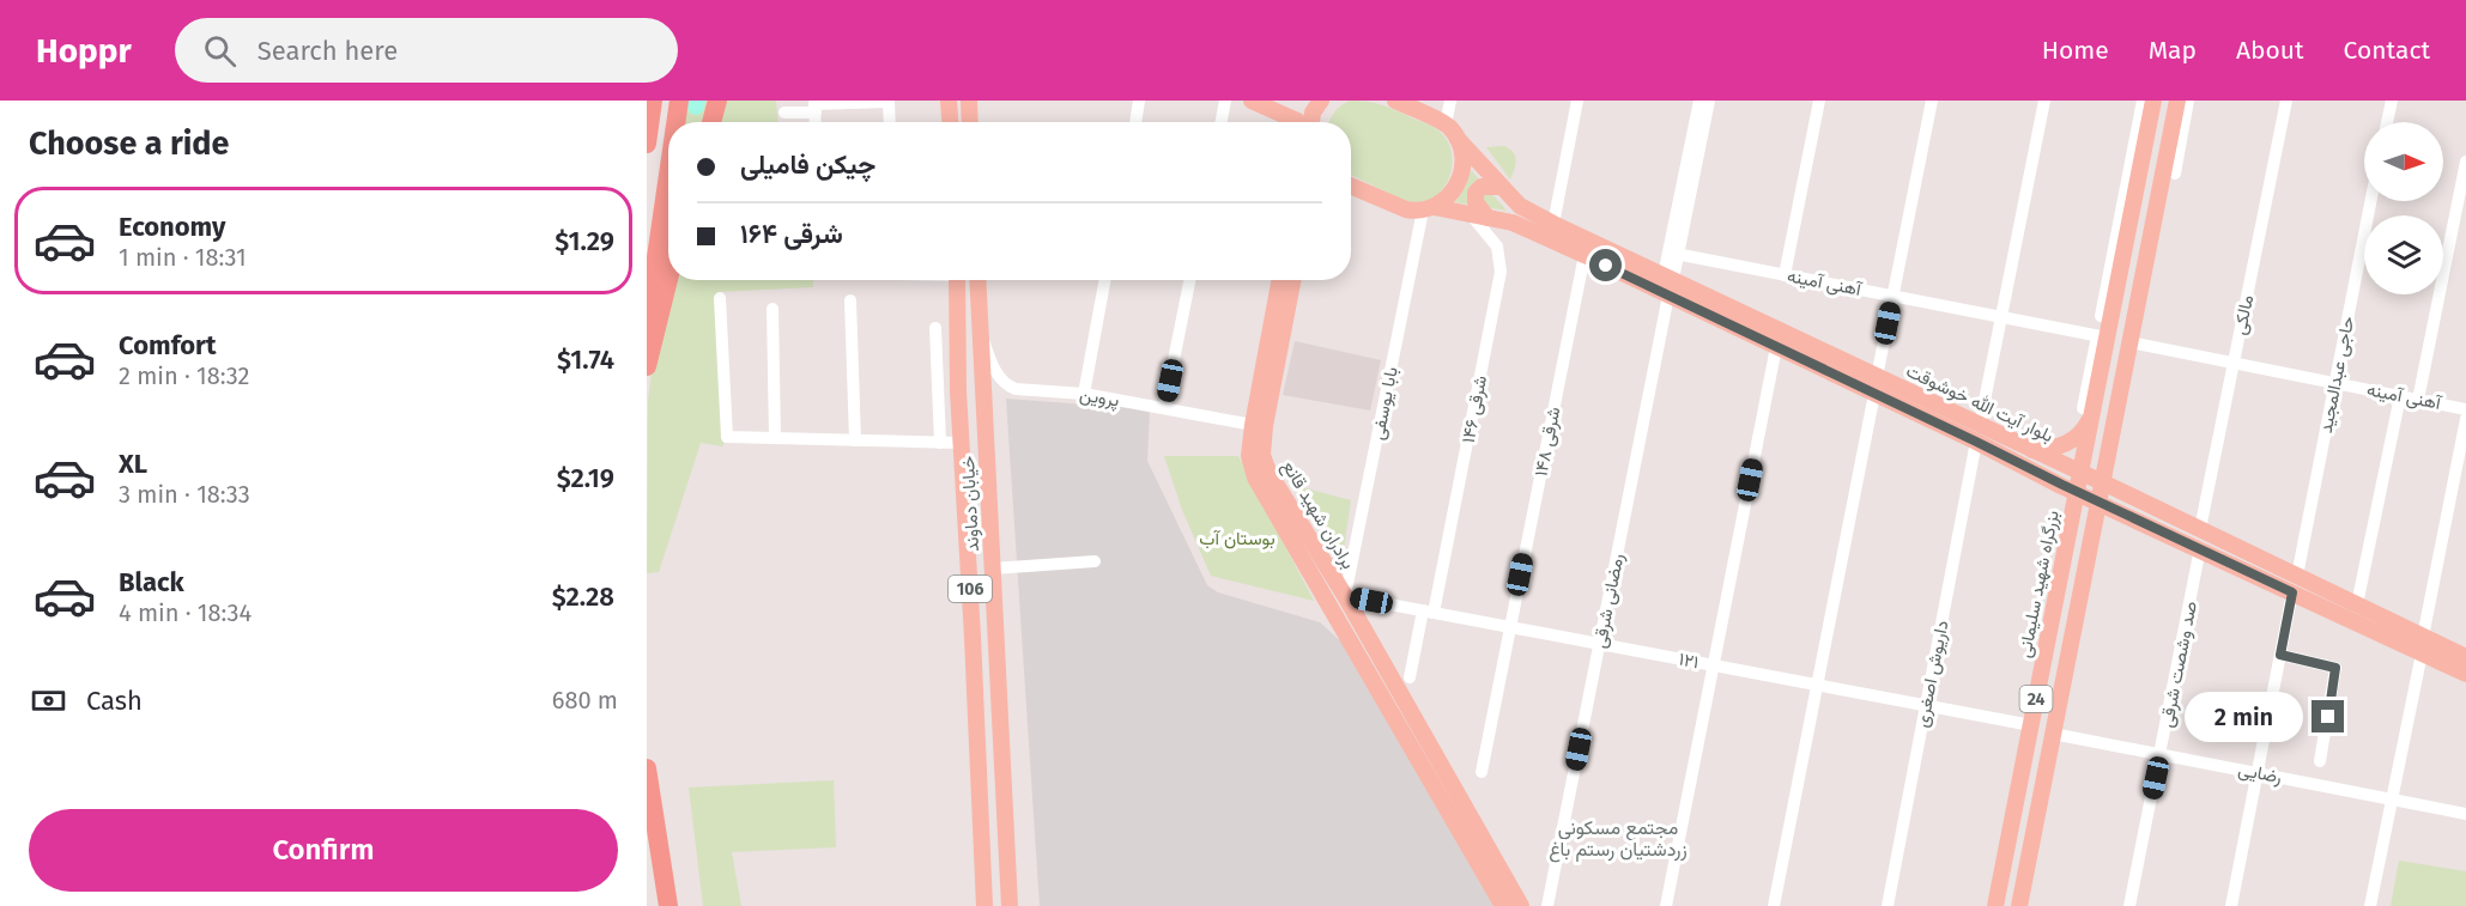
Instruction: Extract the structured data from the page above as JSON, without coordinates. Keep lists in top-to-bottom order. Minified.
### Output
{"streets":{"main road":["بلوار آیت الله خوشوقت","خیابان دماوند","برادران شهید قانع","بزرگراه شهید سلیمانی","106","24"],"street":["آهنی آمینه","مالکی","حاجی عبدالمجید","پروین","بابا یوسفی","۱۴۶ شرقی","۱۴۸ شرقی","رمضانی شرقی","۱۲۱","صد وشصت شرقی","داریوش اصغری","رضایی"]},"crossings":[["آهنی آمینه","مالکی"],["آهنی آمینه","حاجی عبدالمجید"],["آهنی آمینه","بزرگراه شهید سلیمانی"],["آهنی آمینه","رمضانی شرقی"],["آهنی آمینه","داریوش اصغری"],["آهنی آمینه","24"],["مالکی","بلوار آیت الله خوشوقت"],["حاجی عبدالمجید","بلوار آیت الله خوشوقت"],["پروین","خیابان دماوند"],["پروین","برادران شهید قانع"],["بابا یوسفی","بلوار آیت الله خوشوقت"],["بابا یوسفی","برادران شهید قانع"],["بابا یوسفی","۱۲۱"],["بلوار آیت الله خوشوقت","۱۴۶ شرقی"],["بلوار آیت الله خوشوقت","۱۴۸ شرقی"],["بلوار آیت الله خوشوقت","بزرگراه شهید سلیمانی"],["بلوار آیت الله خوشوقت","رمضانی شرقی"],["بلوار آیت الله خوشوقت","صد وشصت شرقی"],["بلوار آیت الله خوشوقت","داریوش اصغری"],["بلوار آیت الله خوشوقت","24"],["۱۴۶ شرقی","۱۲۱"],["۱۴۸ شرقی","۱۲۱"],["برادران شهید قانع","۱۲۱"],["بزرگراه شهید سلیمانی","۱۲۱"],["رمضانی شرقی","۱۲۱"],["۱۲۱","داریوش اصغری"],["صد وشصت شرقی","رضایی"],["24","رضایی"]],"districts":["مجتمع مسکونی زردشتیان رستم باغ"],"parks":["بوستان آب"],"north":"right","page":{"header":"Hoppr","search":"Search here","nav":["Home","Map","About","Contact"],"heading":"Choose a ride","banner":["چیکن فامیلی","۱۶۴ شرقی"],"list":[{"name":"Economy","note":"1 min · 18:31","value":"$1.29"},{"name":"Comfort","note":"2 min · 18:32","value":"$1.74"},{"name":"XL","note":"3 min · 18:33","value":"$2.19"},{"name":"Black","note":"4 min · 18:34","value":"$2.28"}],"pay":["Cash","680 m"],"bubble":"2 min","buttons":"Confirm"}}
